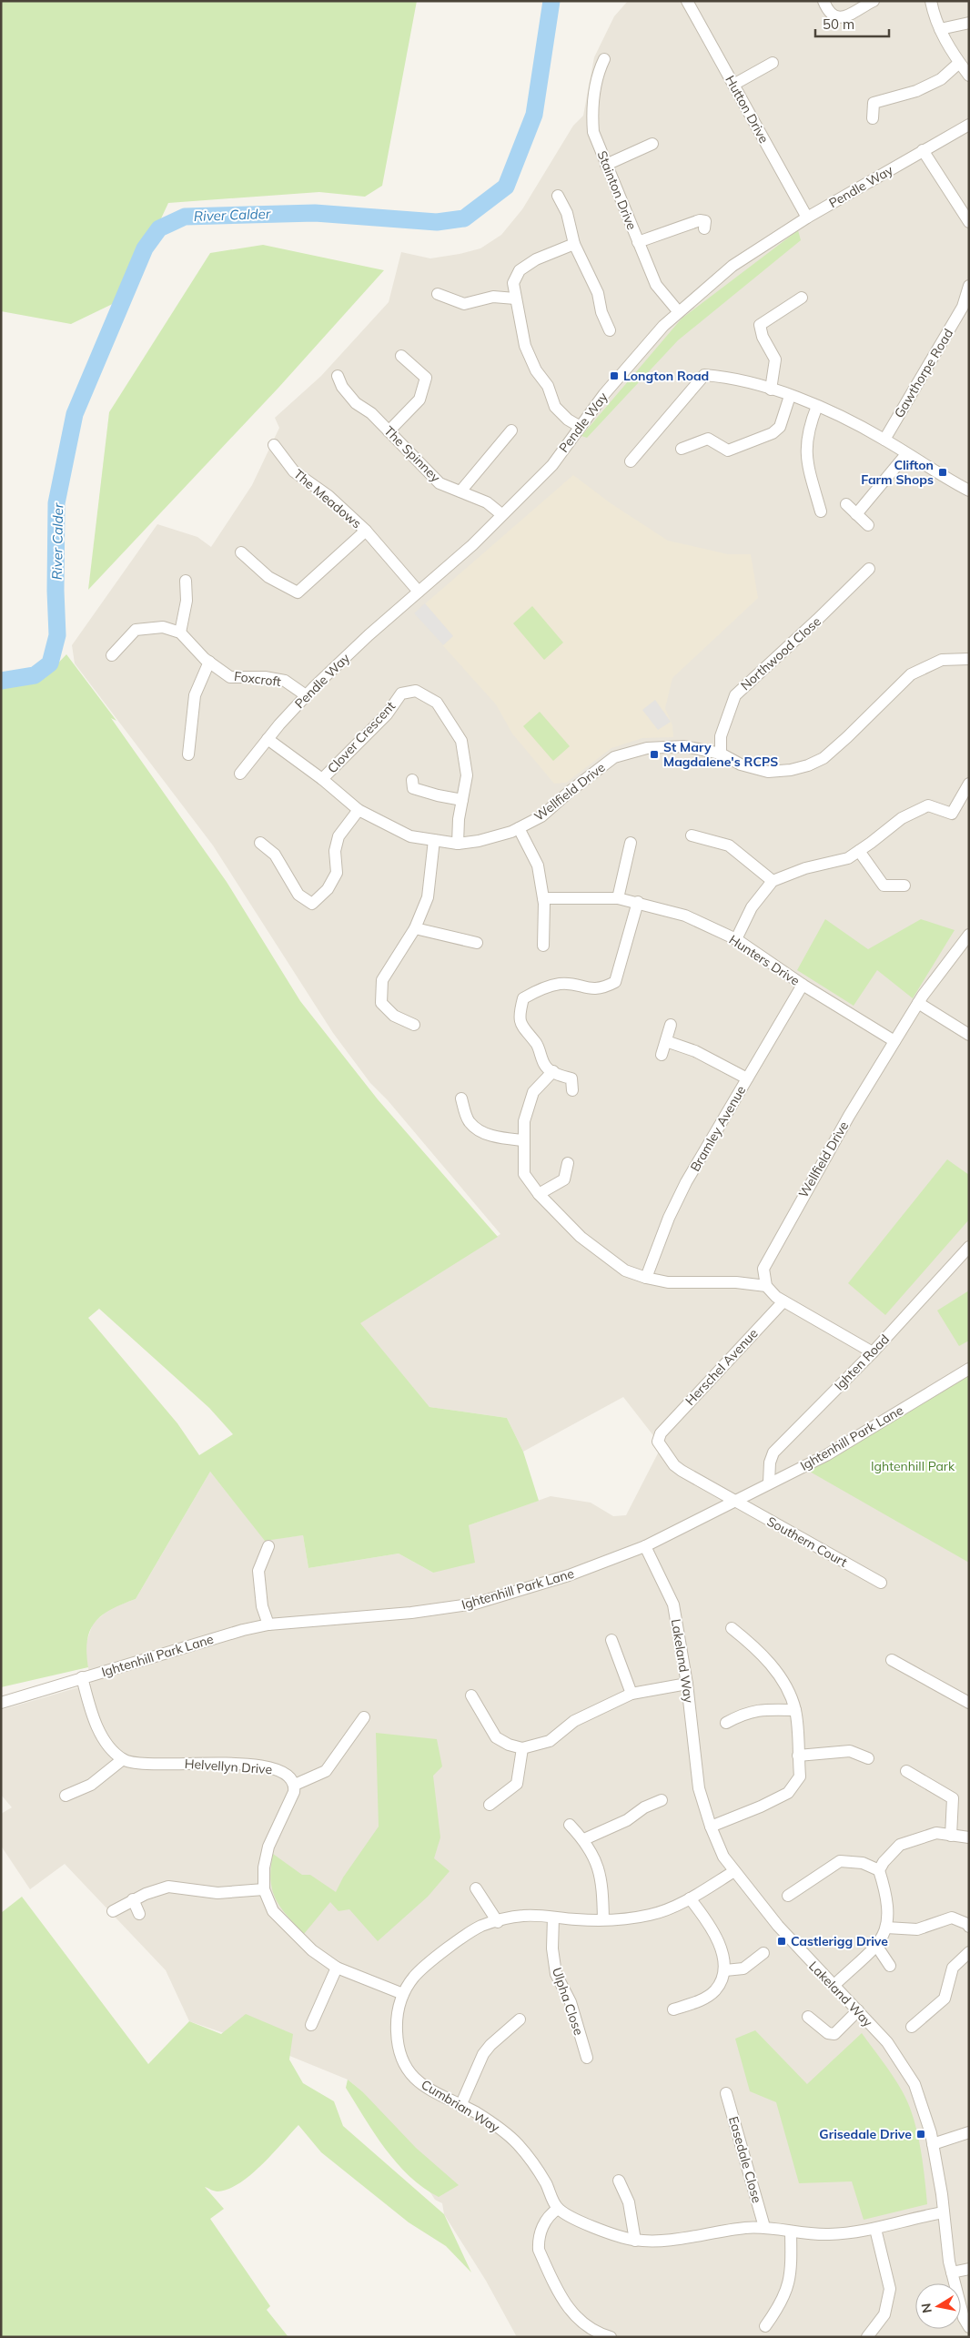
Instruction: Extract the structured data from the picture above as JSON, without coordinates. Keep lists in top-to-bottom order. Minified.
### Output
{"streets":{"street":["Hutton Drive","Pendle Way","Stainton Drive","Gawthorpe Road","The Spinney","The Meadows","Northwood Close","Foxcroft","Clover Crescent","Wellfield Drive","Hunters Drive","Bramley Avenue","Ighten Road","Herschel Avenue","Ightenhill Park Lane","Southern Court","Lakeland Way","Helvellyn Drive","Ulpha Close","Cumbrian Way","Easedale Close"]},"crossings":[["Hutton Drive","Pendle Way"],["Pendle Way","Stainton Drive"],["Pendle Way","The Spinney"],["Pendle Way","Foxcroft"],["Pendle Way","Wellfield Drive"],["Northwood Close","Wellfield Drive"],["Clover Crescent","Wellfield Drive"],["Wellfield Drive","Hunters Drive"],["Hunters Drive","Bramley Avenue"],["Ighten Road","Ightenhill Park Lane"],["Herschel Avenue","Southern Court"],["Ightenhill Park Lane","Southern Court"],["Ightenhill Park Lane","Lakeland Way"],["Lakeland Way","Cumbrian Way"],["Ulpha Close","Cumbrian Way"]],"water":["River Calder"],"parks":["Ightenhill Park"],"places":{"transit":["Longton Road","Clifton Farm Shops","St Mary Magdalene's RCPS","Castlerigg Drive","Grisedale Drive"]},"scale_bar":"50 m","north":"left"}
